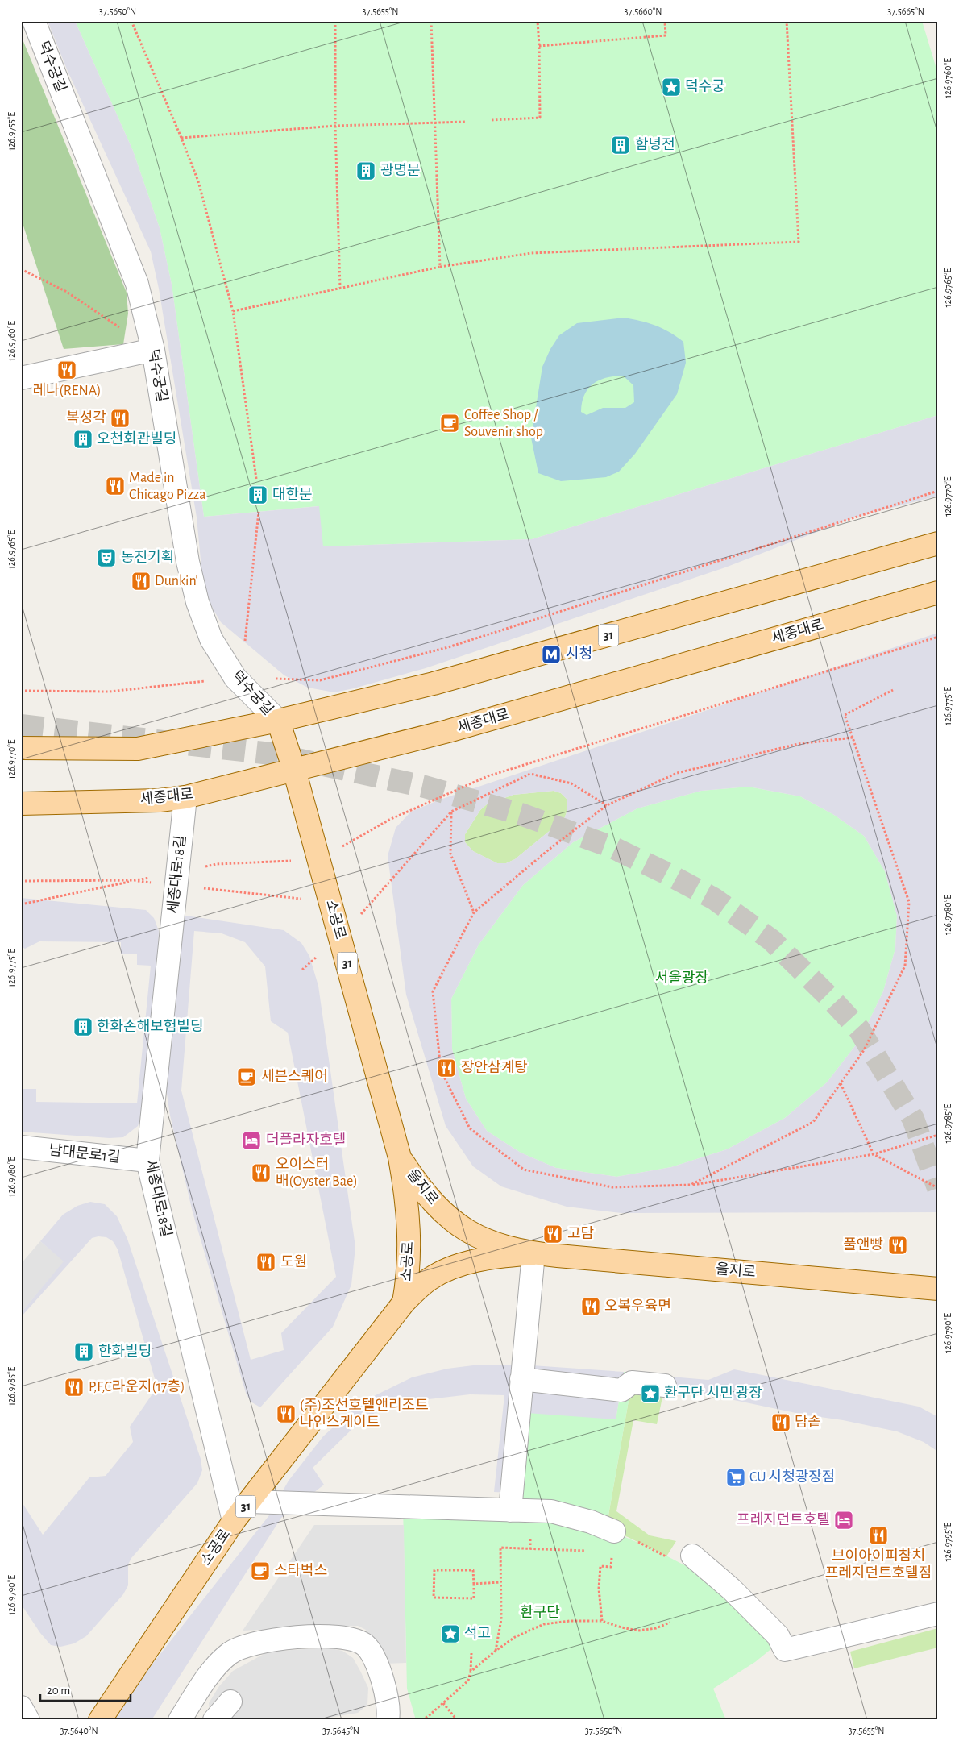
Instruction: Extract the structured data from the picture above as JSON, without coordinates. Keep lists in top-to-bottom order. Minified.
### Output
{"streets":{"main road":["세종대로","31","소공로","을지로"],"street":["덕수궁길","세종대로18길","남대문로1길"]},"crossings":[["덕수궁길","31"],["덕수궁길","소공로"],["세종대로","세종대로18길"],["세종대로","소공로"],["31","소공로"],["세종대로18길","소공로"],["세종대로18길","남대문로1길"],["소공로","을지로"]],"parks":["서울광장","환구단"],"places":{"place":["덕수궁","환구단 시민 광장","석고"],"building":["함녕전","광명문","오천회관빌딩","대한문","한화손해보험빌딩","한화빌딩"],"restaurant":["레나(RENA)","복성각","Made in Chicago Pizza","Dunkin'","장안삼계탕","오이스터 배(Oyster Bae)","고담","풀앤빵","도원","오복우육면","P,F,C라운지(17층)","(주)조선호텔앤리조트 나인스게이트","담솥","브이아이피참치 프레지던트호텔점"],"cafe":["Coffee Shop / Souvenir shop","세븐스퀘어","스타벅스"],"theatre":["동진기획"],"metro station":["시청"],"hotel":["더플라자호텔","프레지던트호텔"],"supermarket":["CU 시청광장점"]},"scale_bar":"20 m","coordinates":["37.5650°N","37.5655°N","37.5660°N","37.5665°N","126.9760°E","126.9755°E","126.9765°E","126.9770°E","126.9775°E","126.9780°E","126.9785°E","126.9790°E","126.9795°E","37.5640°N","37.5645°N"]}
